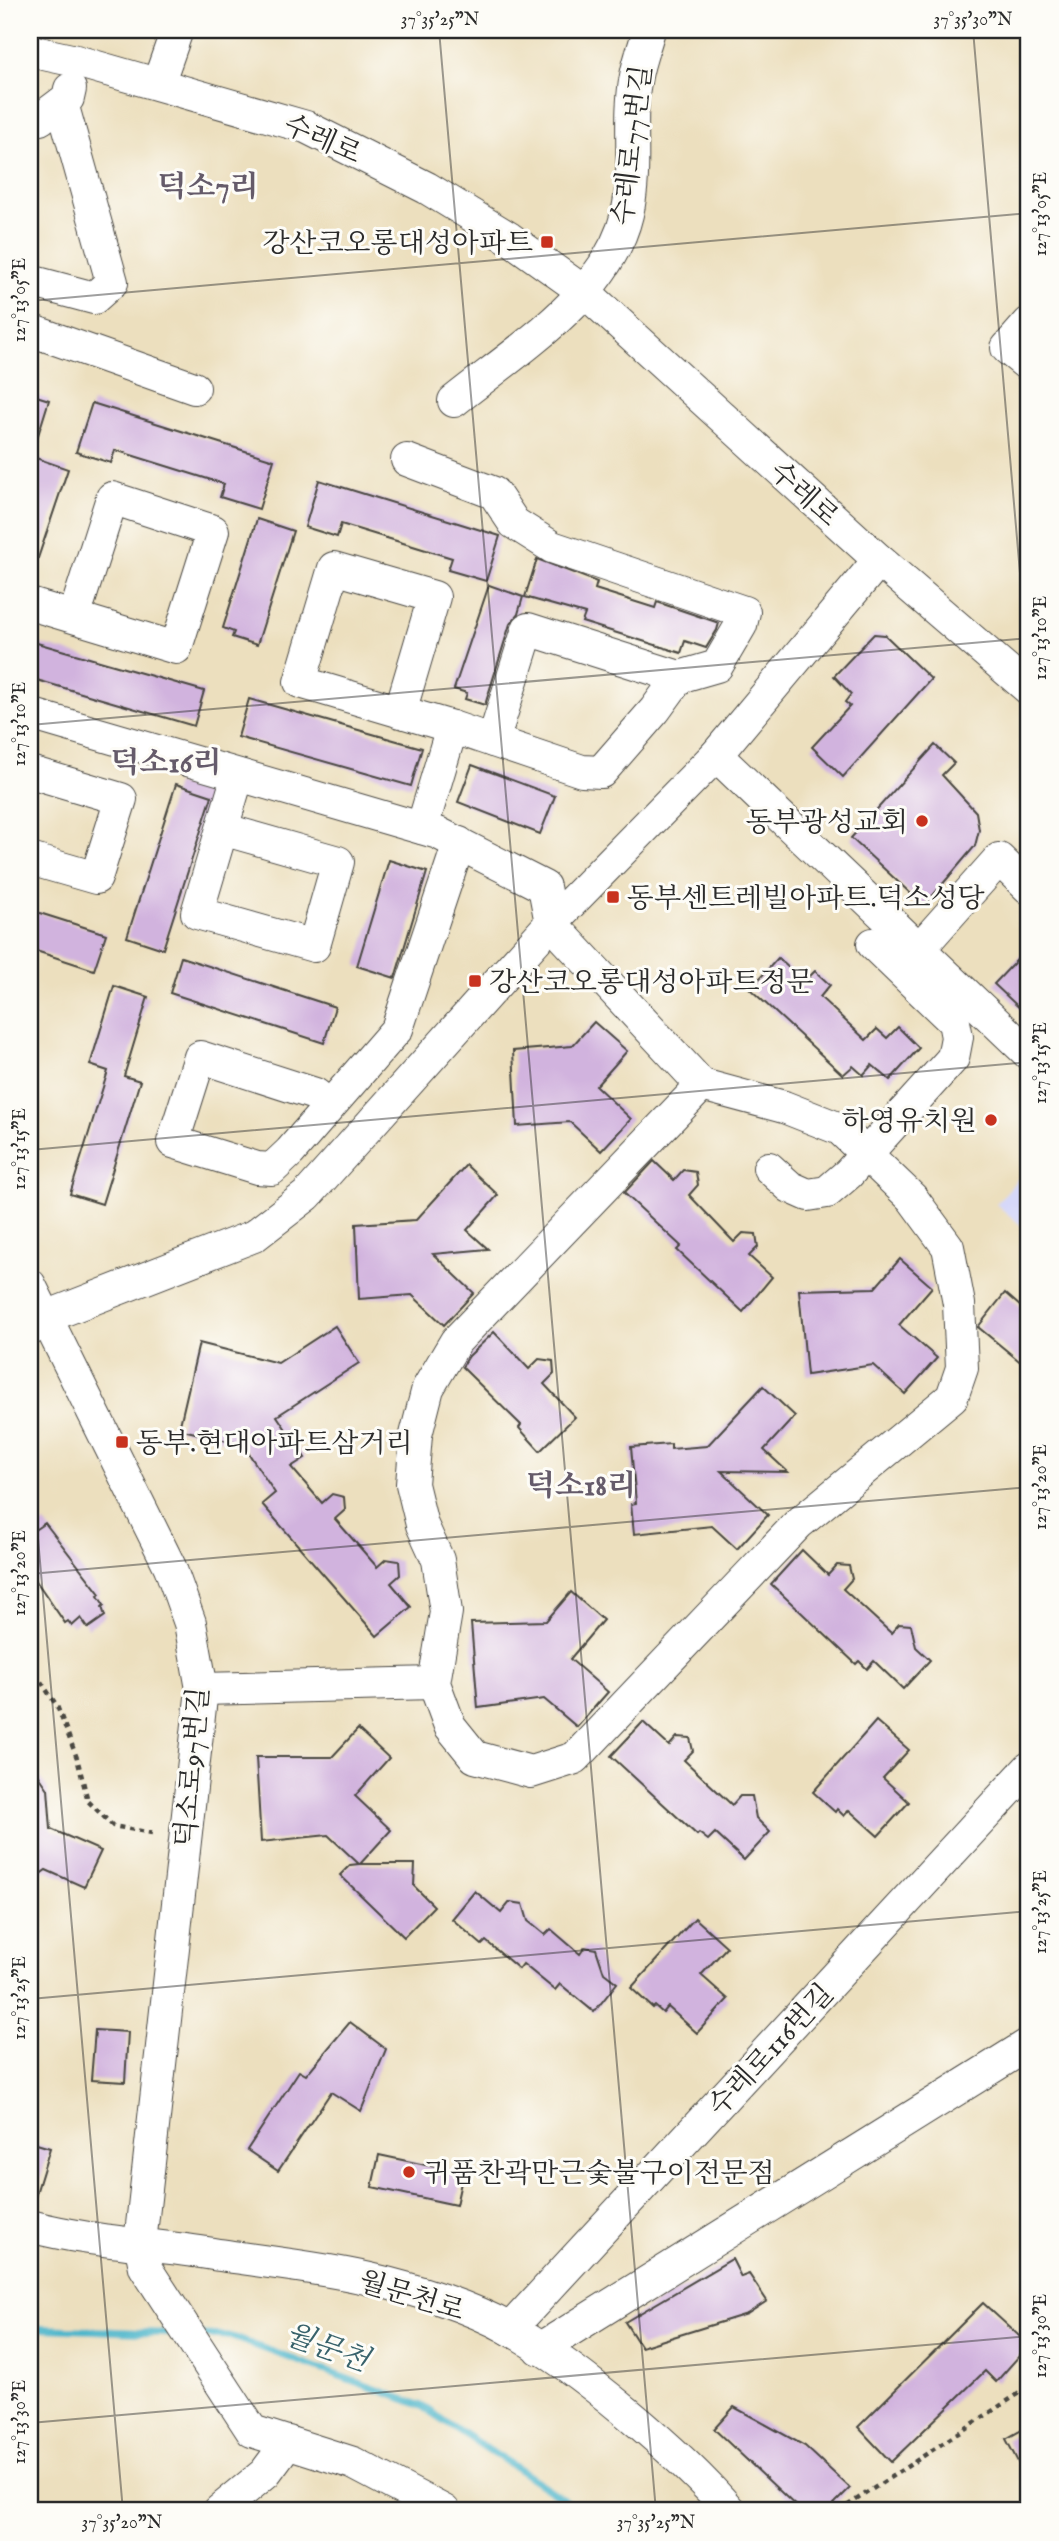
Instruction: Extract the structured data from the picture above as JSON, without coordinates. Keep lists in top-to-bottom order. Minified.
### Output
{"streets":{"street":["수레로","수레로77번길","덕소로97번길","수레로116번길","월문천로"]},"crossings":[["수레로","수레로77번길"],["덕소로97번길","월문천로"],["수레로116번길","월문천로"]],"districts":["덕소7리","덕소16리","덕소18리"],"water":["월문천"],"places":{"transit":["강산코오롱대성아파트","동부센트레빌아파트.덕소성당","강산코오롱대성아파트정문","동부.현대아파트삼거리"],"other":["동부광성교회","하영유치원","귀품찬곽만근숯불구이전문점"]},"coordinates":["37°35'25\"N","37°35'30\"N","127°13'05\"E","127°13'10\"E","127°13'15\"E","127°13'20\"E","127°13'25\"E","127°13'30\"E","37°35'20\"N"]}
